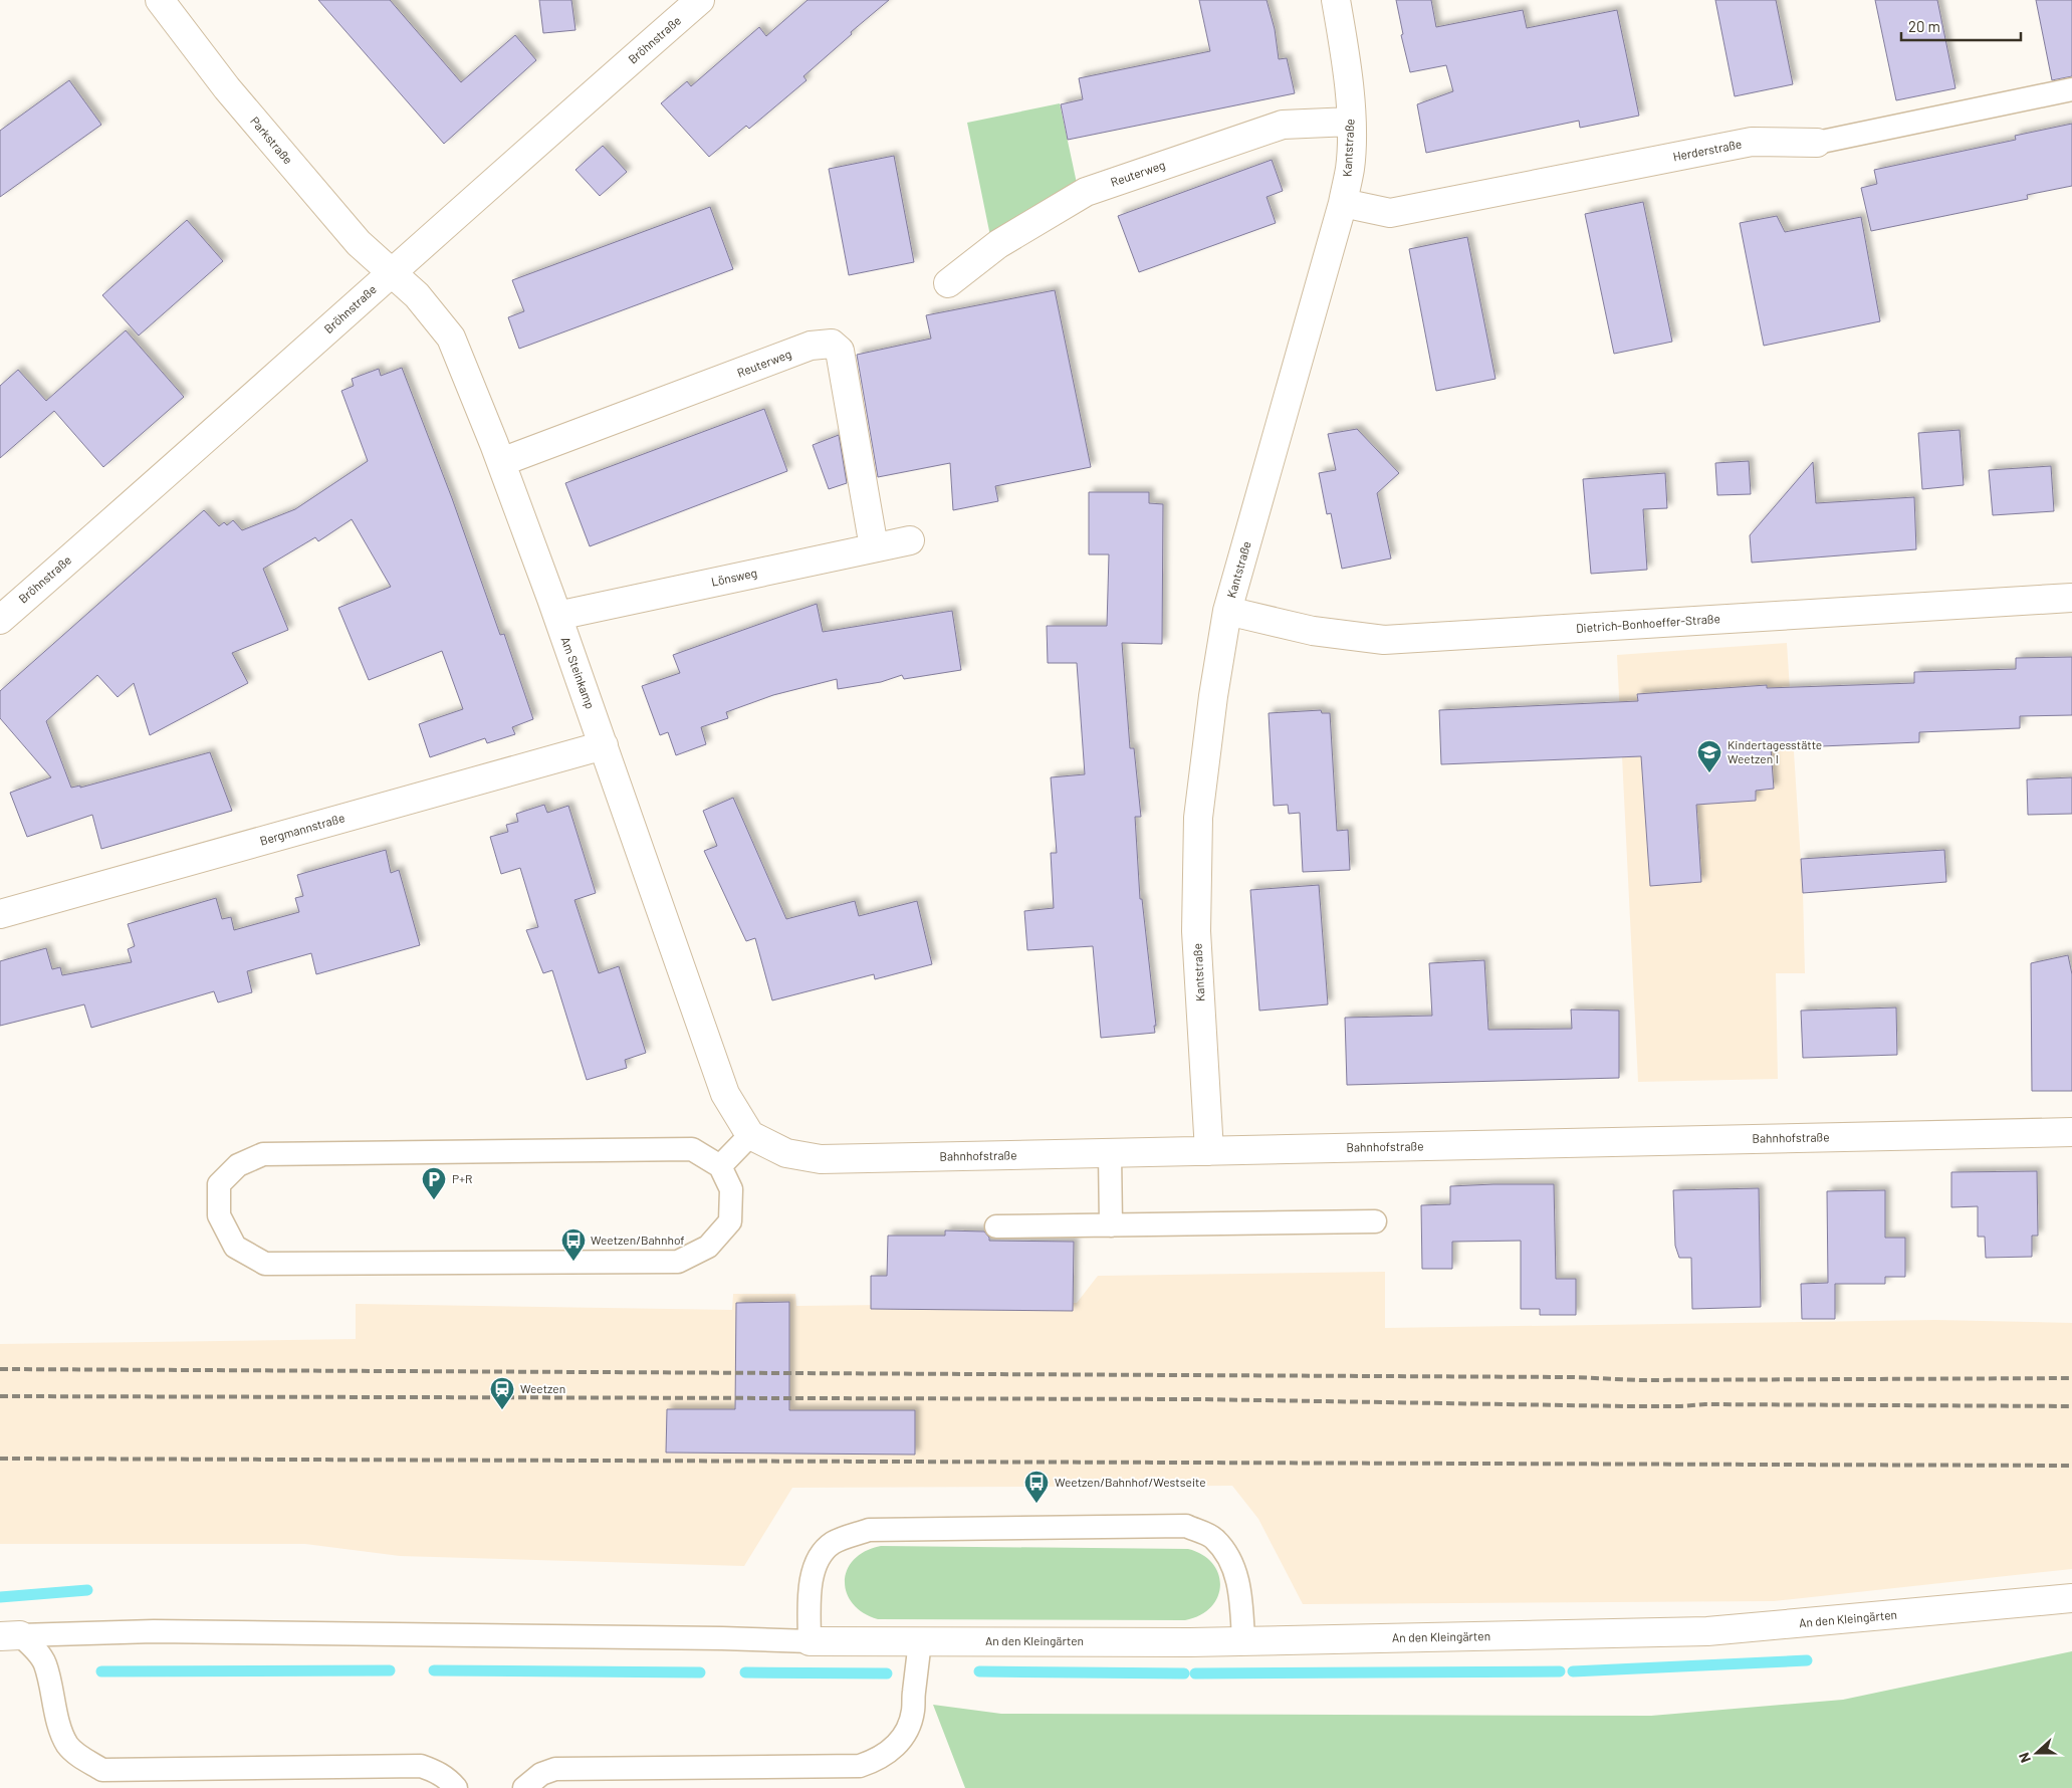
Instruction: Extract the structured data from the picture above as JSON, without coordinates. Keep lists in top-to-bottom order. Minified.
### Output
{"streets":{"street":["Bröhnstraße","Parkstraße","Kantstraße","Herderstraße","Reuterweg","Lönsweg","Dietrich-Bonhoeffer-Straße","Am Steinkamp","Bergmannstraße","Bahnhofstraße","An den Kleingärten"]},"crossings":[["Bröhnstraße","Parkstraße"],["Bröhnstraße","Am Steinkamp"],["Parkstraße","Am Steinkamp"],["Kantstraße","Herderstraße"],["Kantstraße","Reuterweg"],["Kantstraße","Dietrich-Bonhoeffer-Straße"],["Kantstraße","Bahnhofstraße"],["Reuterweg","Lönsweg"],["Reuterweg","Am Steinkamp"],["Lönsweg","Am Steinkamp"],["Am Steinkamp","Bergmannstraße"],["Am Steinkamp","Bahnhofstraße"]],"places":{"school or university":["Kindertagesstätte Weetzen I"],"parking":["P+R"],"bus stop":["Weetzen/Bahnhof","Weetzen/Bahnhof/Westseite"],"station":["Weetzen"]},"scale_bar":"20 m","north":"left"}
